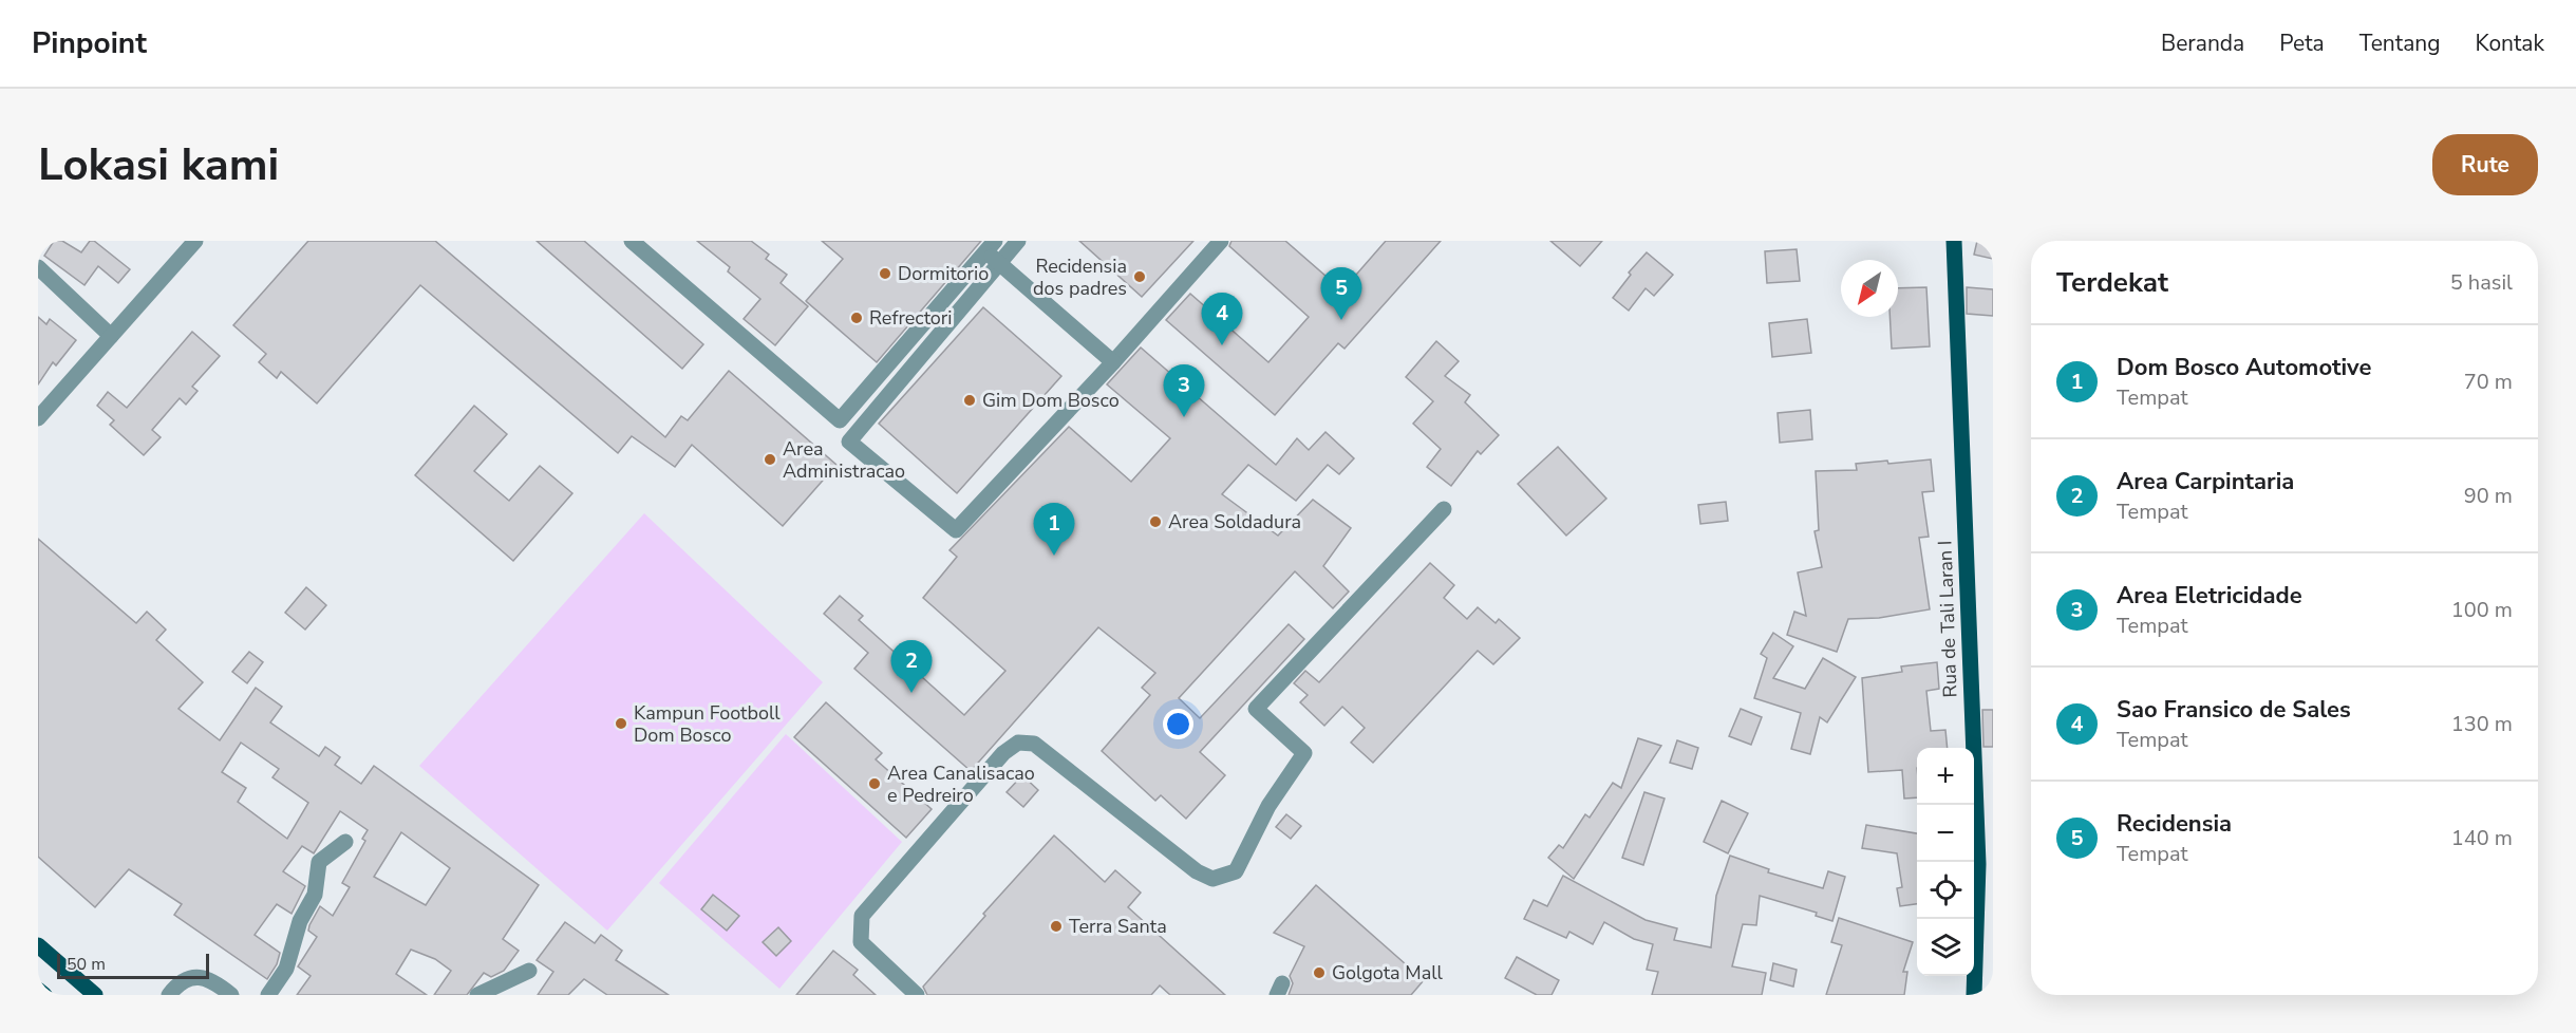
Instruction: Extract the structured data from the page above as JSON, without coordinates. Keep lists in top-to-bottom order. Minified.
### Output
{"streets":{"main road":["Rua de Tali Laran I"]},"places":["Dormitorio","Recidensia dos padres","Refrectori","Gim Dom Bosco","Area Administracao","Area Soldadura","Kampun Footboll Dom Bosco","Area Canalisacao e Pedreiro","Terra Santa","Golgota Mall"],"scale_bar":"50 m","north":"bottom left","page":{"header":"Pinpoint","nav":["Beranda","Peta","Tentang","Kontak"],"buttons":"Rute","title":"Lokasi kami","heading":["Terdekat","5 hasil"],"pins":["5","4","3","1","2"],"list":[{"mark":"1","name":"Dom Bosco Automotive","note":"Tempat","value":"70 m"},{"mark":"2","name":"Area Carpintaria","note":"Tempat","value":"90 m"},{"mark":"3","name":"Area Eletricidade","note":"Tempat","value":"100 m"},{"mark":"4","name":"Sao Fransico de Sales","note":"Tempat","value":"130 m"},{"mark":"5","name":"Recidensia","note":"Tempat","value":"140 m"}],"map_buttons":["+","−"],"scale":"50 m"}}
